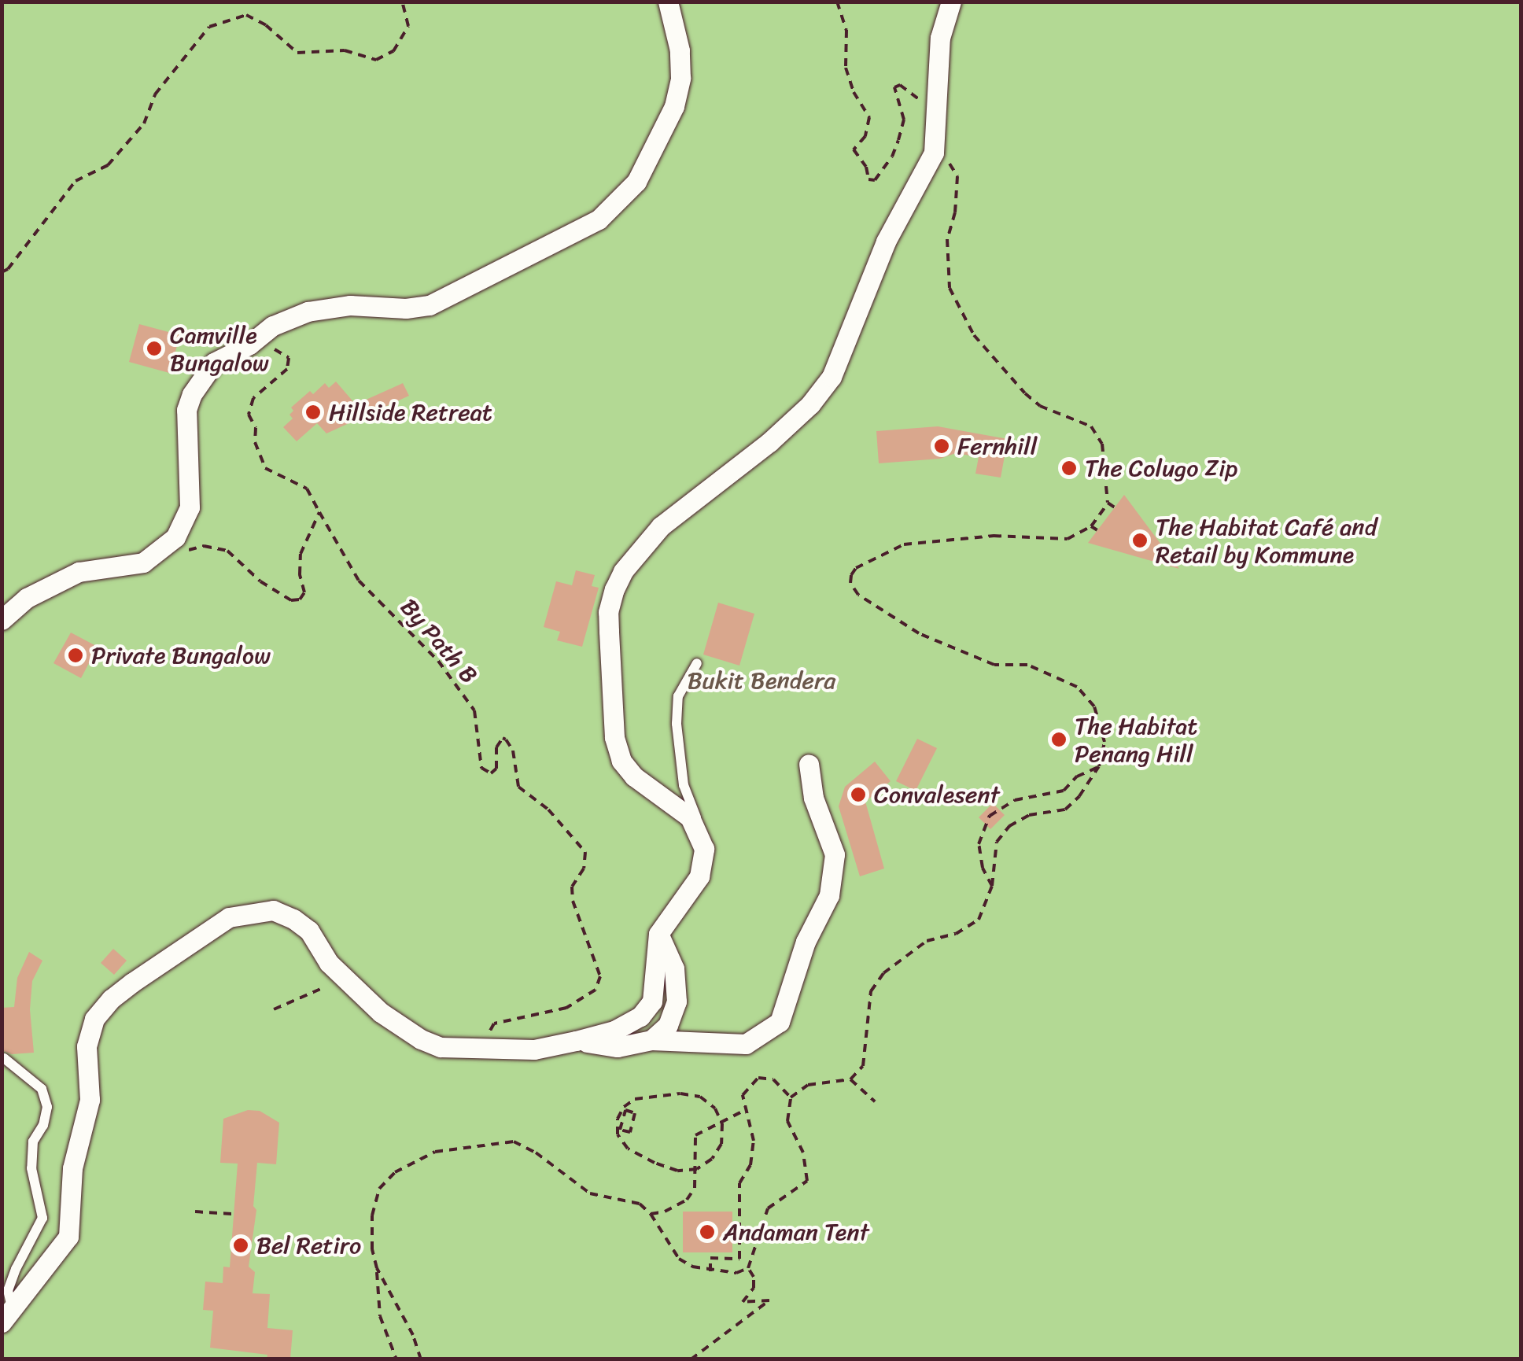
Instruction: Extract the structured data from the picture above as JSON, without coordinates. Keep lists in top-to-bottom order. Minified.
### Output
{"streets":{"path":["By Path B"]},"parks":["Bukit Bendera"],"places":["Camville Bungalow","Hillside Retreat","Fernhill","The Colugo Zip","The Habitat Café and Retail by Kommune","Private Bungalow","The Habitat Penang Hill","Convalesent","Andaman Tent","Bel Retiro"]}
